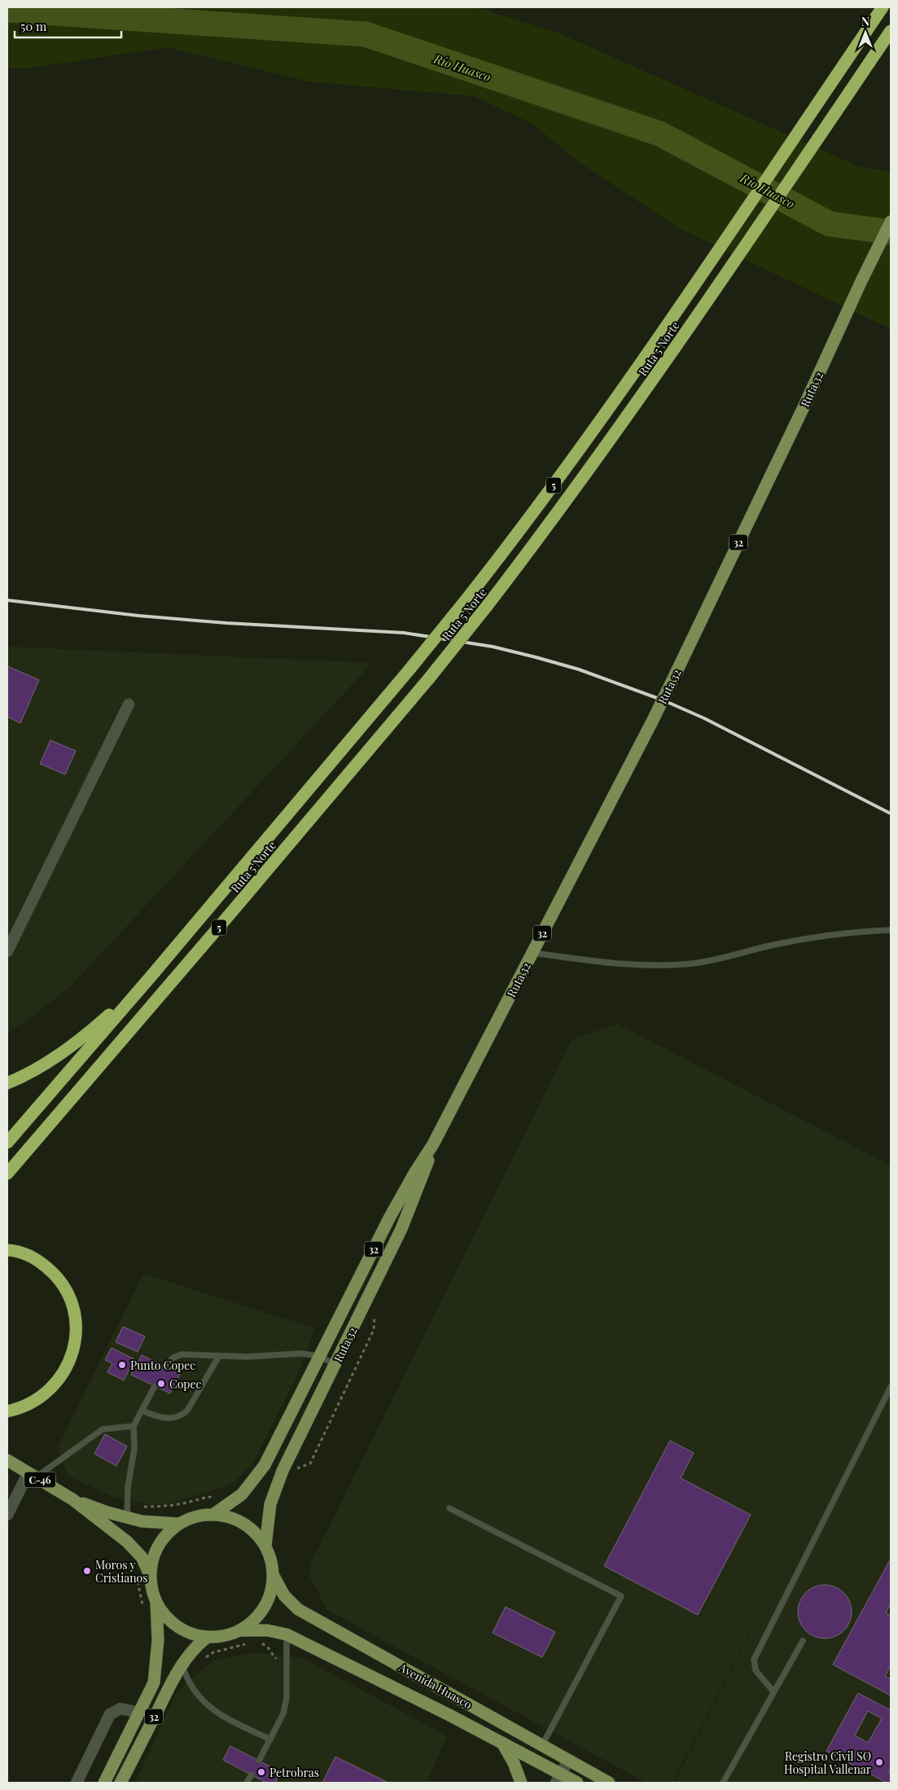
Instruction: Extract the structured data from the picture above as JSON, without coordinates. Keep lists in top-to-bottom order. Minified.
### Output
{"streets":{"highway":["Ruta 5 Norte","5"],"main road":["Ruta 32","32","C-46","Avenida Huasco"]},"crossings":[["Ruta 32","32"],["Ruta 32","C-46"],["Ruta 32","Avenida Huasco"],["32","C-46"],["32","Avenida Huasco"],["C-46","Avenida Huasco"]],"water":["Río Huasco"],"places":["Punto Copec","Copec","Moros y Cristianos","Registro Civil SO Hospital Vallenar","Petrobras"],"scale_bar":"50 m","north":"top"}
